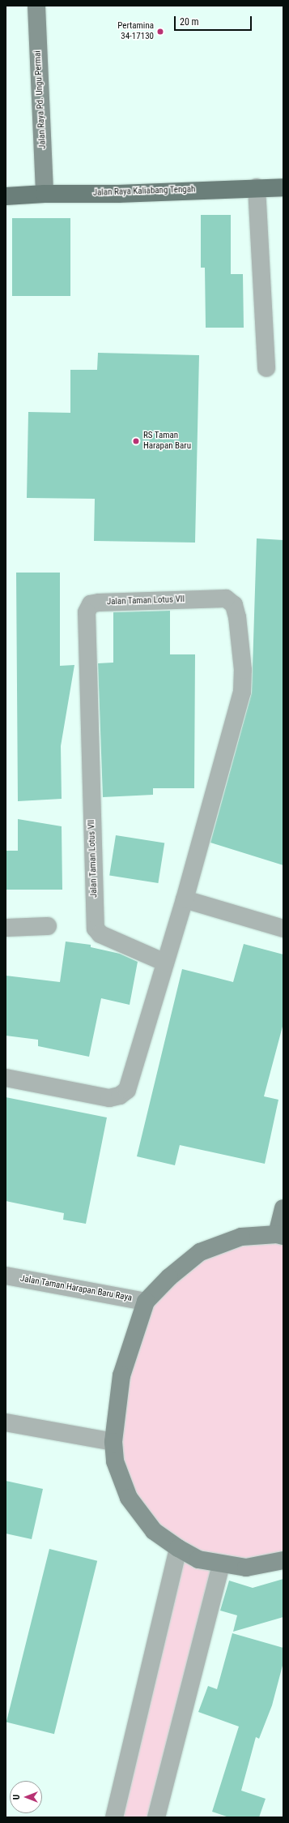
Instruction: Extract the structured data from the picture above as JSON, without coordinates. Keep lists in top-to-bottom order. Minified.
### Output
{"streets":{"main road":["Jalan Raya Kaliabang Tengah"],"street":["Jalan Raya Pd. Ungu Permai","Jalan Taman Lotus VII","Jalan Taman Harapan Baru Raya"]},"crossings":[["Jalan Raya Pd. Ungu Permai","Jalan Raya Kaliabang Tengah"]],"places":["Pertamina 34-17130","RS Taman Harapan Baru"],"scale_bar":"20 m","north":"left"}
